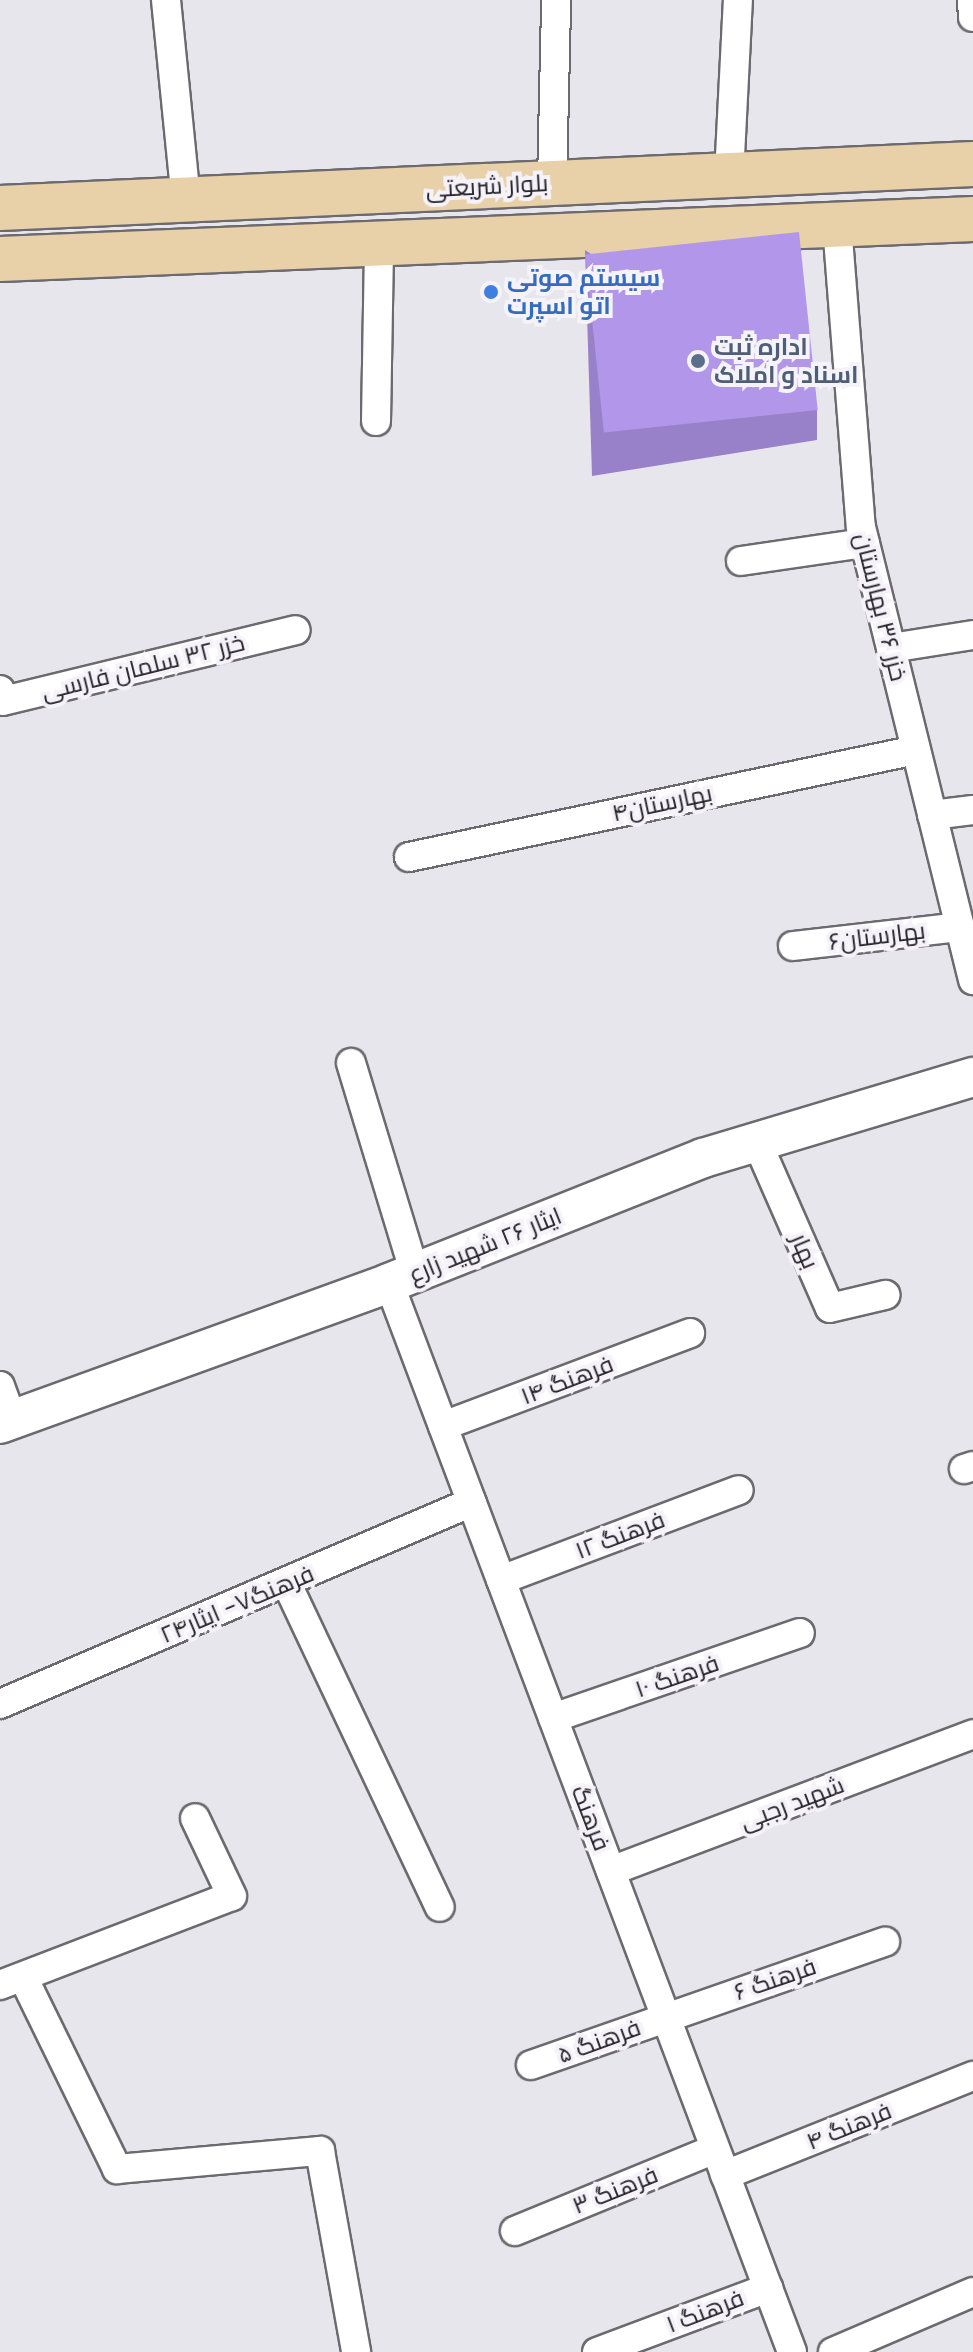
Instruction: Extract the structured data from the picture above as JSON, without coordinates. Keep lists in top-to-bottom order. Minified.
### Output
{"streets":{"main road":["بلوار شریعتی"],"street":["خزر ۳۶ بهارستان","خزر ۳۲ سلمان فارسی","بهارستان۴","بهارستان۶","ایثار ۲۶ شهید زارع","بهار","فرهنگ ۱۴","فرهنگ ۱۲","فرهنگ۷- ایثار۲۴","فرهنگ ۱۰","شهید رجبی","فرهنگ","فرهنگ ۶","فرهنگ ۵","فرهنگ ۴","فرهنگ ۳","فرهنگ ۱"]},"crossings":[["خزر ۳۶ بهارستان","بهارستان۴"],["خزر ۳۶ بهارستان","بهارستان۶"],["ایثار ۲۶ شهید زارع","بهار"],["ایثار ۲۶ شهید زارع","فرهنگ"],["فرهنگ ۱۴","فرهنگ"],["فرهنگ ۱۲","فرهنگ"],["فرهنگ۷- ایثار۲۴","فرهنگ"],["فرهنگ ۱۰","فرهنگ"],["شهید رجبی","فرهنگ"],["فرهنگ","فرهنگ ۶"],["فرهنگ","فرهنگ ۵"],["فرهنگ","فرهنگ ۴"],["فرهنگ","فرهنگ ۳"],["فرهنگ","فرهنگ ۱"],["فرهنگ ۶","فرهنگ ۵"],["فرهنگ ۴","فرهنگ ۳"]],"places":["سیستم صوتی اتو اسپرت","اداره ثبت اسناد و املاک"]}
